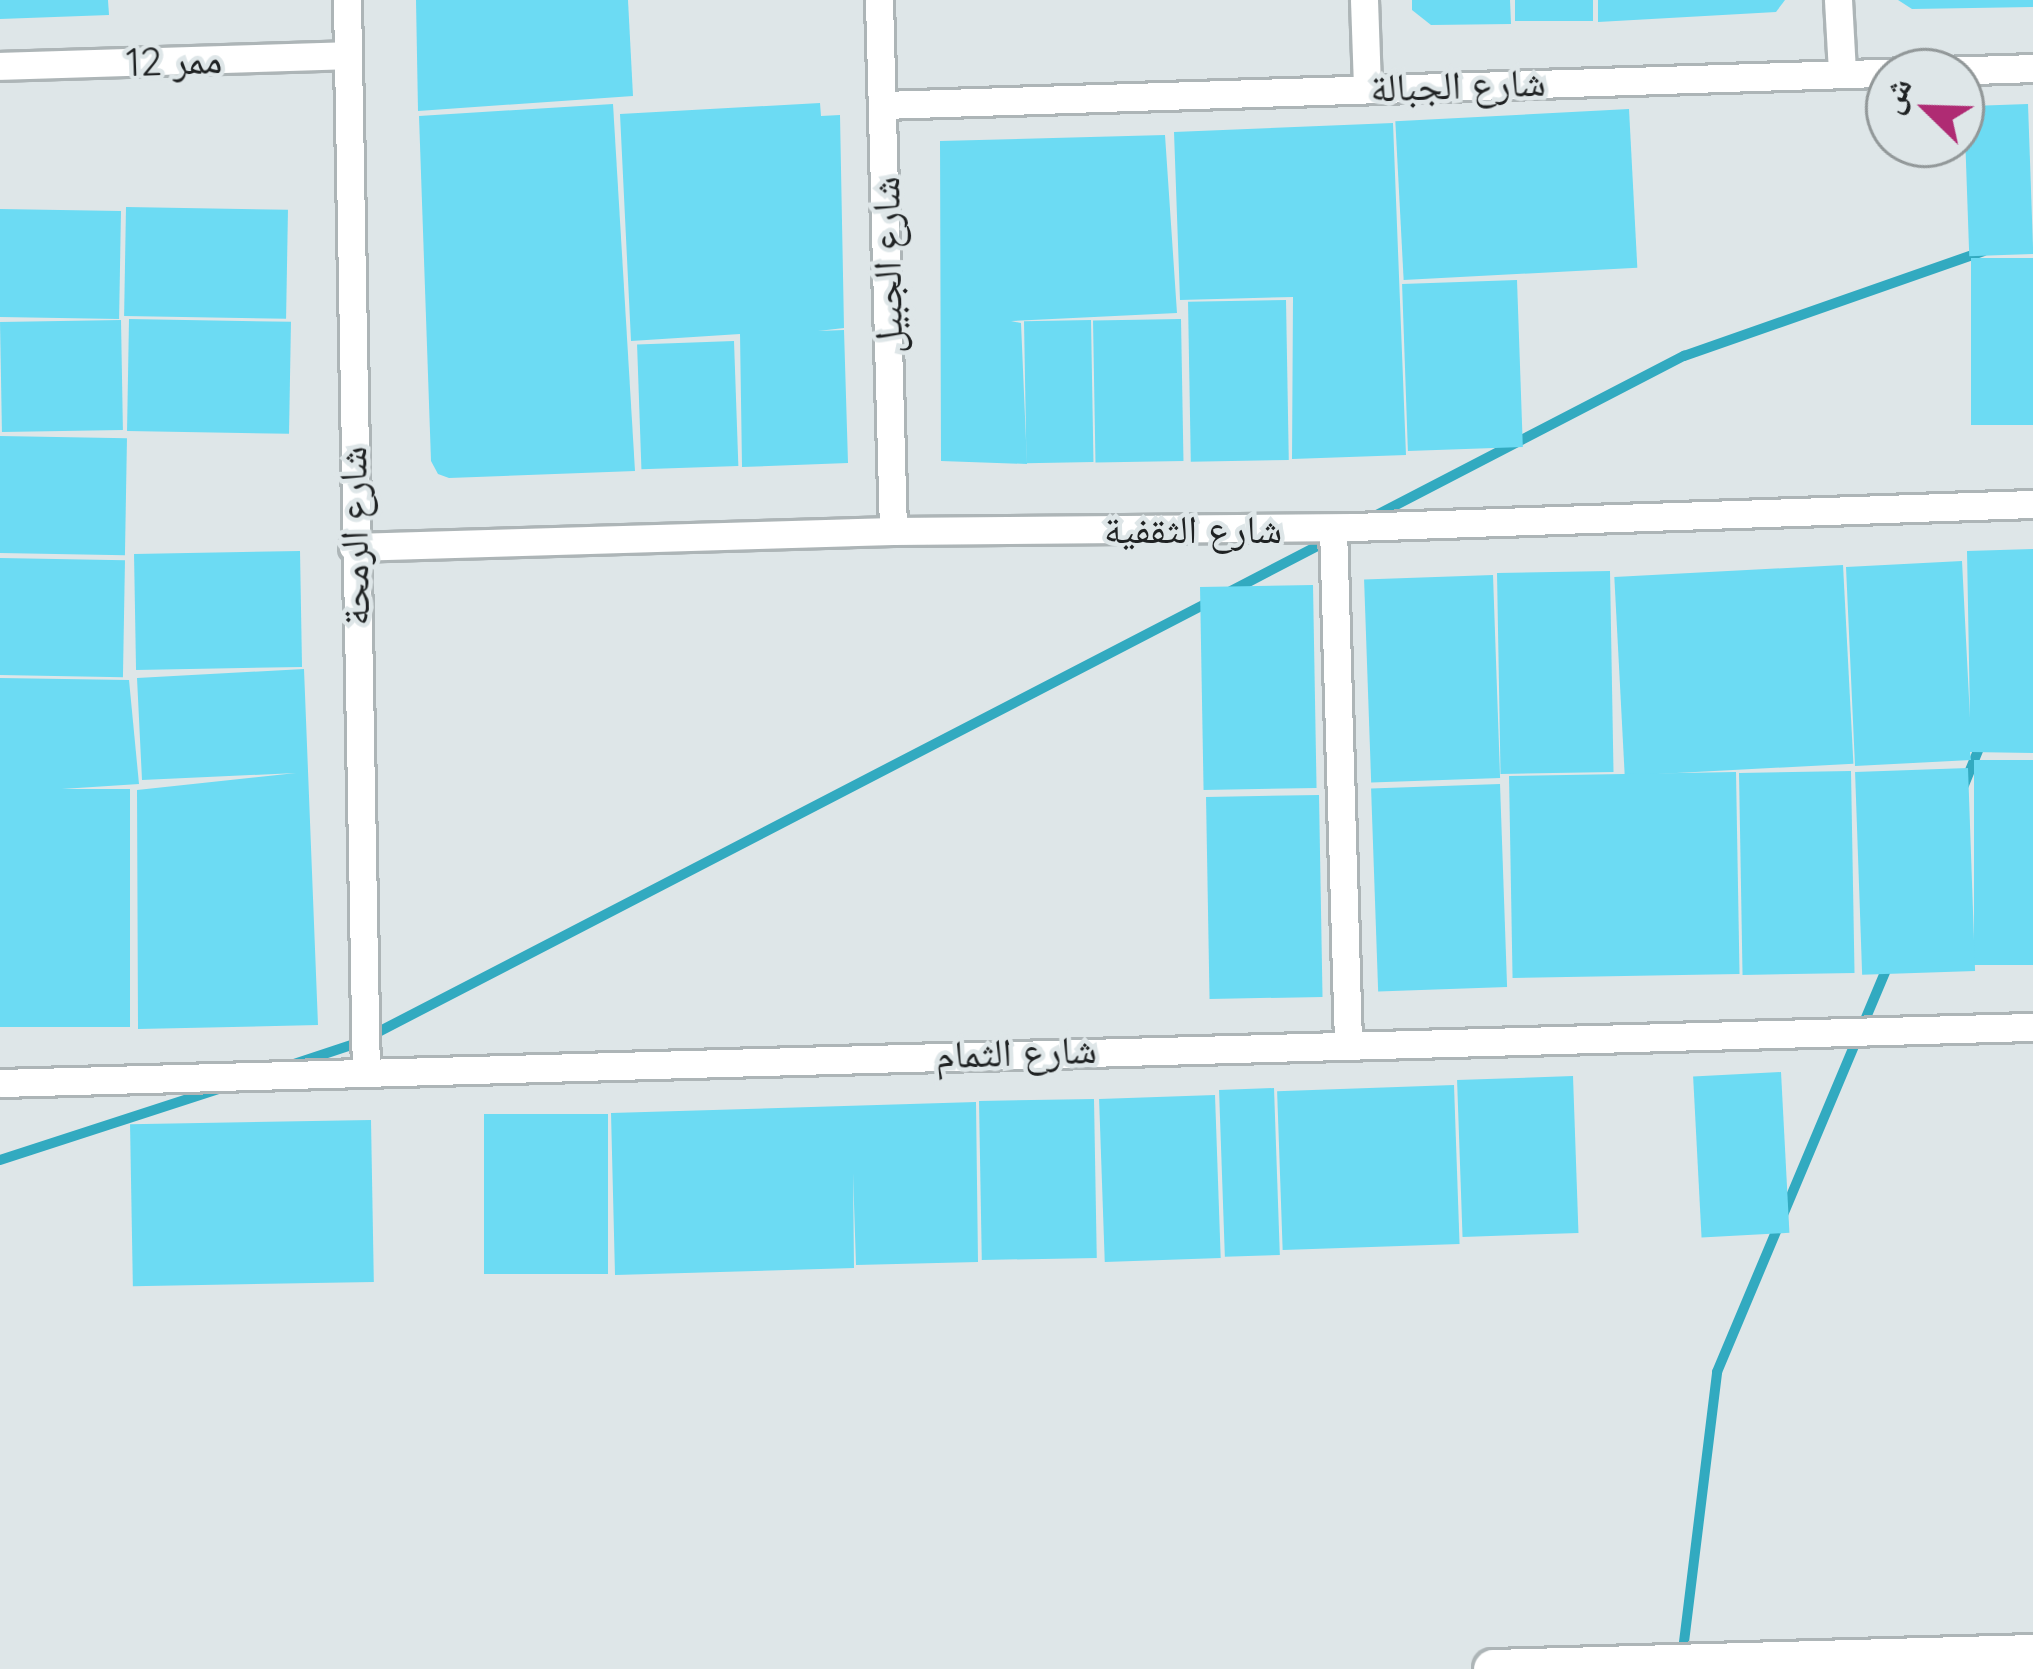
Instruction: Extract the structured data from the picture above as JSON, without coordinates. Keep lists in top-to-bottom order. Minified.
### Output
{"streets":{"street":["ممر 12","شارع الجبالة","شارع الجبيل","شارع الثقفية","شارع الرمحة","شارع الثمام"]},"crossings":[["ممر 12","شارع الرمحة"],["شارع الجبالة","شارع الجبيل"],["شارع الجبيل","شارع الثقفية"],["شارع الثقفية","شارع الرمحة"],["شارع الرمحة","شارع الثمام"]],"north":"top left"}
